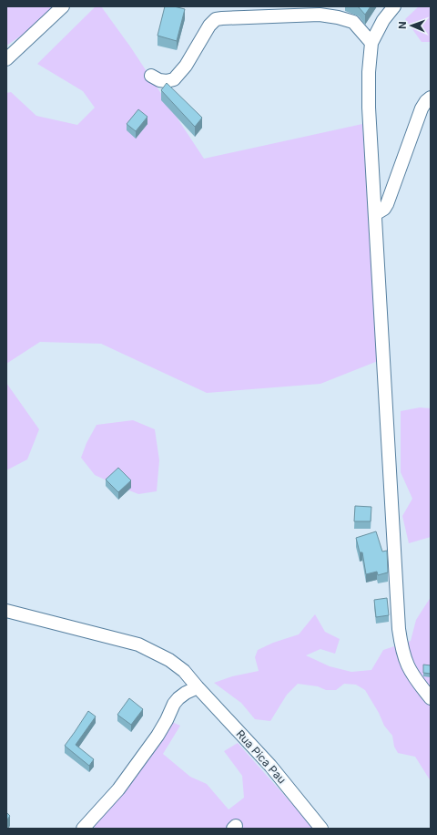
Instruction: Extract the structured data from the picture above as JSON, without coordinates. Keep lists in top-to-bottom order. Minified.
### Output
{"streets":{"street":["Rua Pica Pau"]},"north":"left"}
